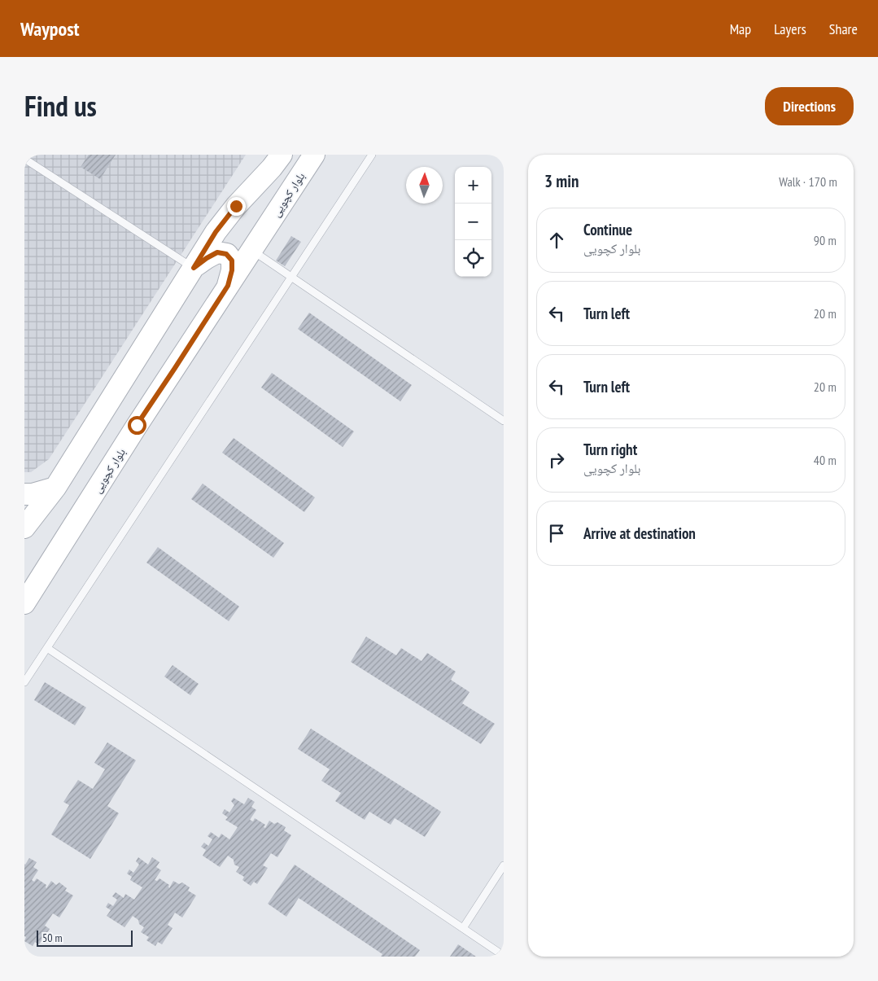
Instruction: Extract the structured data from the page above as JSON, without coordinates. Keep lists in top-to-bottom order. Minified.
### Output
{"streets":{"main road":["بلوار کچویی"]},"scale_bar":"50 m","north":"top","page":{"header":"Waypost","nav":["Map","Layers","Share"],"title":"Find us","buttons":"Directions","heading":["3 min","Walk · 170 m"],"map_buttons":["+","−"],"list":[["Continue","بلوار کچویی","90 m"],["Turn left","20 m"],["Turn left","20 m"],["Turn right","بلوار کچویی","40 m"],"Arrive at destination"],"scale":"50 m"}}
